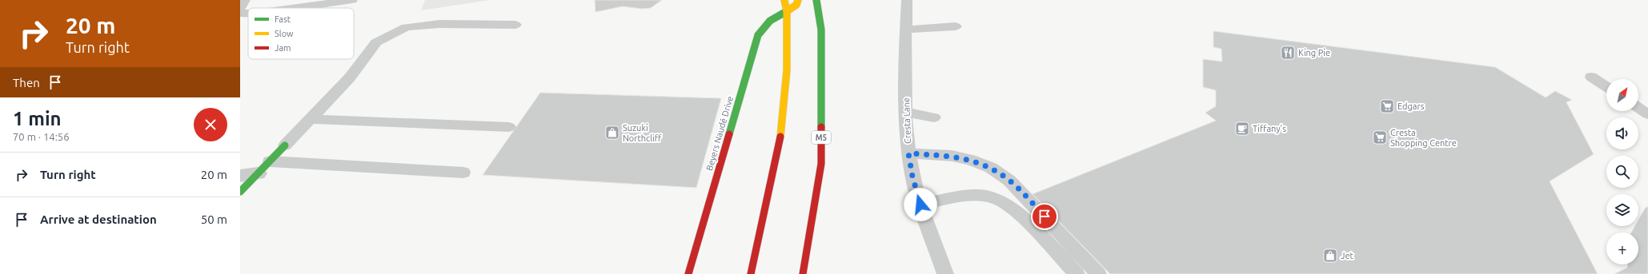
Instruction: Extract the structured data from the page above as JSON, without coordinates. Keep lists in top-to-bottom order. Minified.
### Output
{"streets":{"main road":["Beyers Naudé Drive","M5"],"lane":["Cresta Lane"]},"places":{"restaurant":["King Pie"],"supermarket":["Edgars","Cresta Shopping Centre"],"cafe":["Tiffany's"],"shop":["Suzuki Northcliff","Jet"]},"legend":["Fast","Slow","Jam"],"north":"top right","page":{"turn":["20 m","Turn right"],"then":"Then","map_buttons":"+","heading":["1 min","70 m · 14:56"],"list":[{"name":"Turn right","value":"20 m"},{"name":"Arrive at destination","value":"50 m"}]}}
